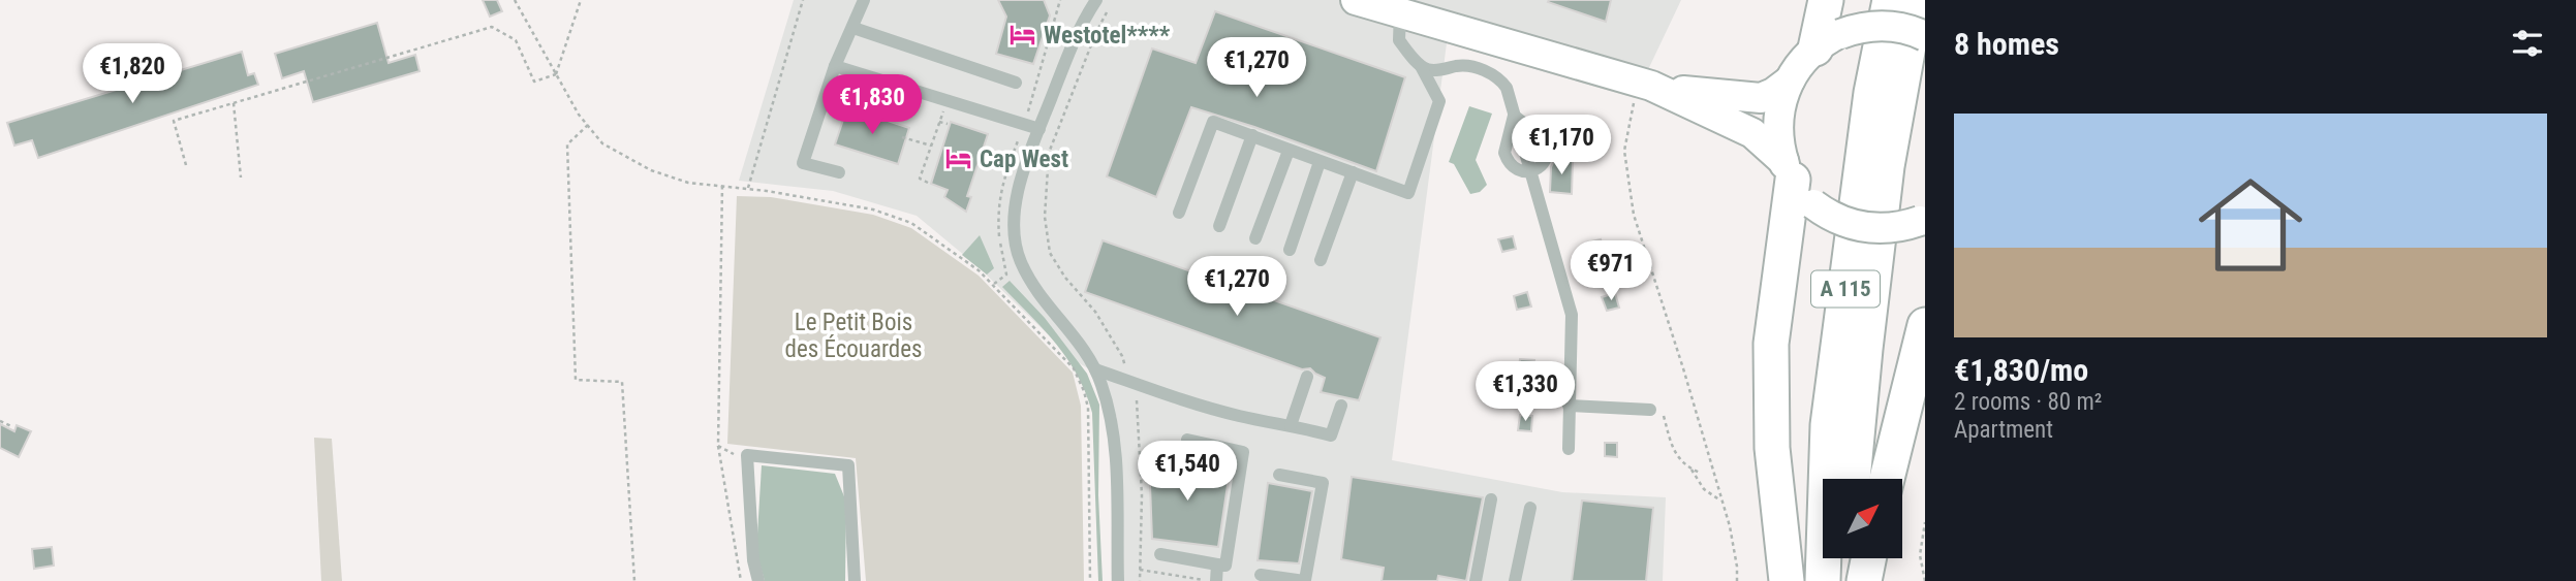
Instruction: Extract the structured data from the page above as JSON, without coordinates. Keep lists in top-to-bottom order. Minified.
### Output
{"streets":{"highway":["A 115"]},"parks":["Le Petit Bois des Écouardes"],"places":{"hotel":["Westotel****","Cap West"]},"north":"top right","page":{"heading":"8 homes","price":["€1,270","€1,820","€1,830","€1,170","€971","€1,270","€1,330","€1,540"],"list":[{"name":"€1,830/mo","note":"2 rooms · 80 m² · Apartment"}]}}
